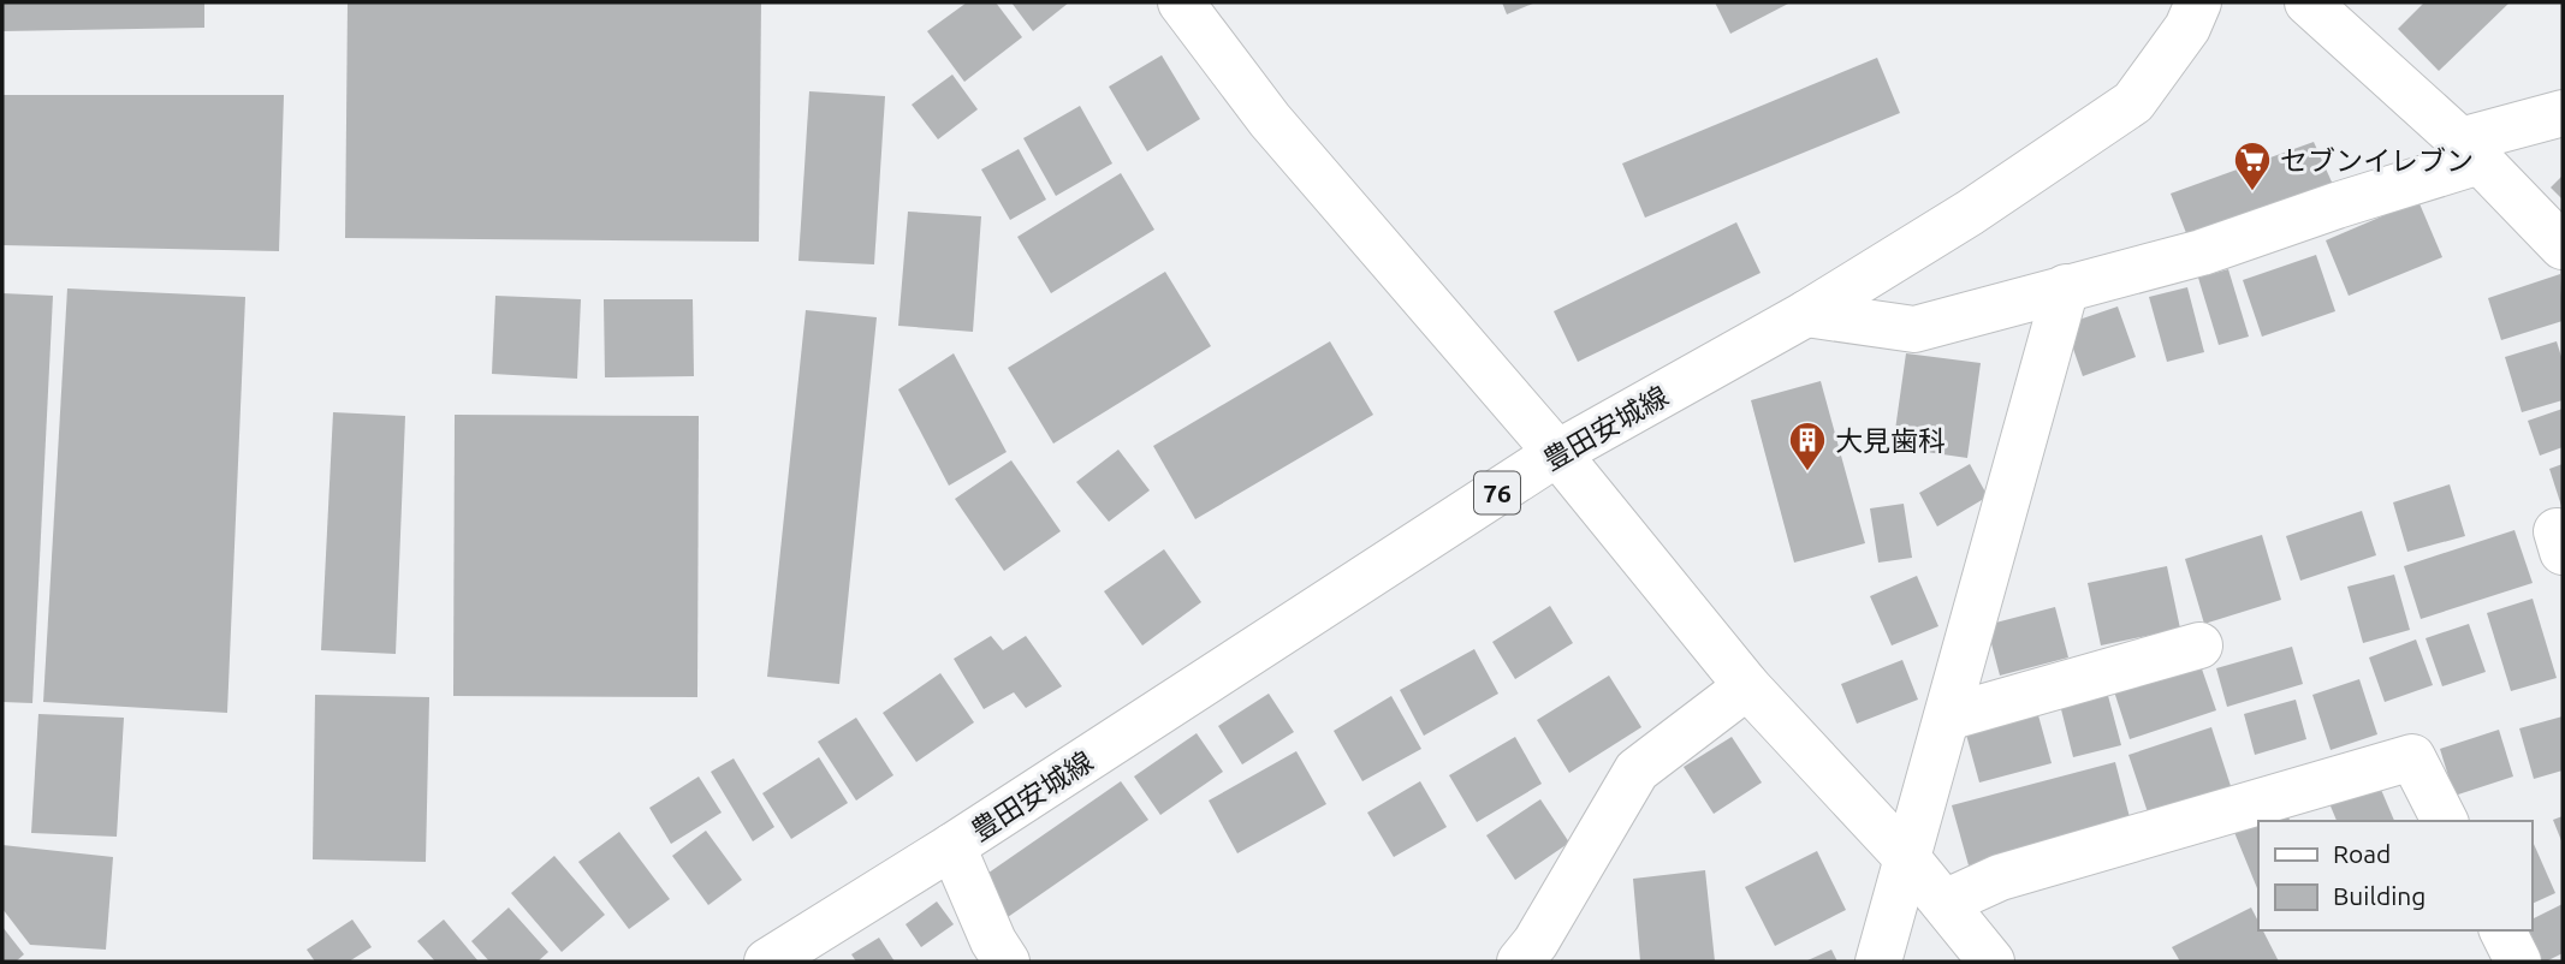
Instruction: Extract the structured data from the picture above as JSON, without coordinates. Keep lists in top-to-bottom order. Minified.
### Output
{"streets":{"street":["豊田安城線","76"]},"places":{"supermarket":["セブンイレブン"],"building":["大見歯科"]},"legend":["Road","Building"]}
